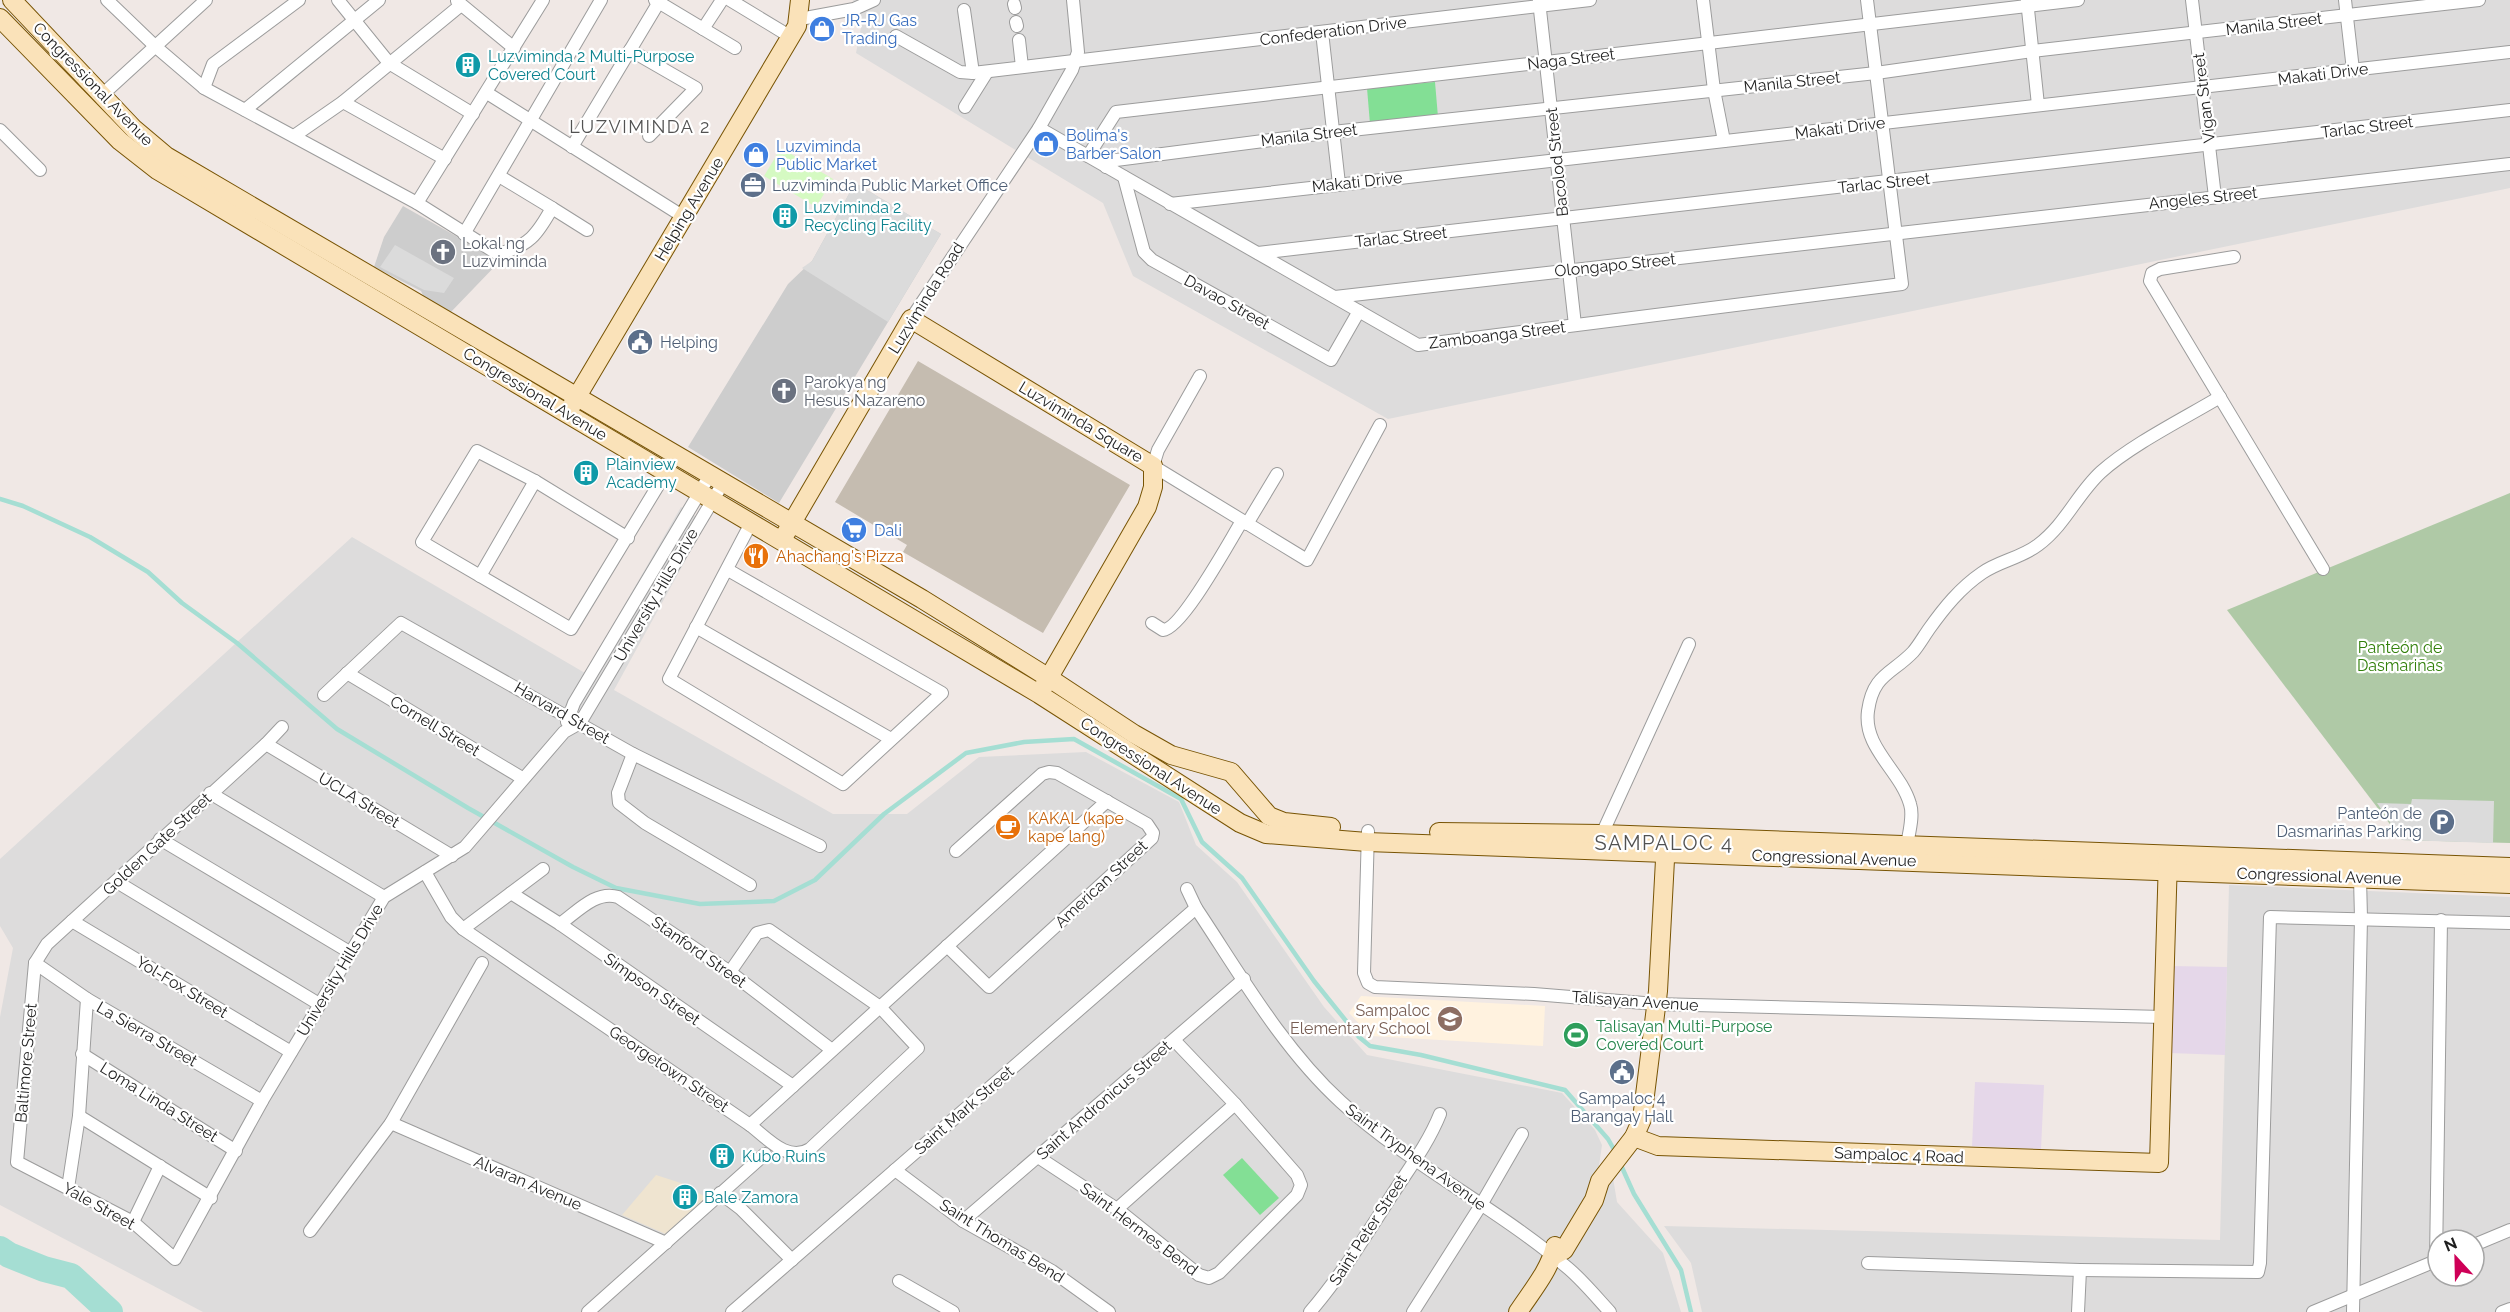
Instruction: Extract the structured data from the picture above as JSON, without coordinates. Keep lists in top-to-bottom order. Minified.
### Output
{"streets":{"main road":["Congressional Avenue","Helping Avenue","Luzviminda Road","Luzviminda Square","Sampaloc 4 Road"],"street":["Manila Street","Confederation Drive","Naga Street","Makati Drive","Vigan Street","Tarlac Street","Bacolod Street","Angeles Street","Olongapo Street","Davao Street","Zamboanga Street","University Hills Drive","Harvard Street","Cornell Street","UCLA Street","Golden Gate Street","American Street","Stanford Street","Yol-Fox Street","Simpson Street","Talisayan Avenue","La Sierra Street","Baltimore Street","Georgetown Street","Saint Andronicus Street","Loma Linda Street","Saint Mark Street","Saint Tryphena Avenue","Alvaran Avenue","Yale Street","Saint Hermes Bend","Saint Peter Street","Saint Thomas Bend"]},"crossings":[["Manila Street","Vigan Street"],["Manila Street","Bacolod Street"],["Manila Street","Zamboanga Street"],["Confederation Drive","Bacolod Street"],["Naga Street","Bacolod Street"],["Naga Street","Zamboanga Street"],["Makati Drive","Vigan Street"],["Makati Drive","Bacolod Street"],["Makati Drive","Zamboanga Street"],["Congressional Avenue","Helping Avenue"],["Congressional Avenue","Luzviminda Road"],["Congressional Avenue","Luzviminda Square"],["Congressional Avenue","University Hills Drive"],["Congressional Avenue","Talisayan Avenue"],["Congressional Avenue","Sampaloc 4 Road"],["Vigan Street","Tarlac Street"],["Vigan Street","Angeles Street"],["Tarlac Street","Bacolod Street"],["Tarlac Street","Zamboanga Street"],["Bacolod Street","Olongapo Street"],["Bacolod Street","Zamboanga Street"],["Angeles Street","Olongapo Street"],["Angeles Street","Zamboanga Street"],["Olongapo Street","Zamboanga Street"],["Luzviminda Road","Zamboanga Street"],["Luzviminda Road","Luzviminda Square"],["Davao Street","Zamboanga Street"],["University Hills Drive","Harvard Street"],["University Hills Drive","Cornell Street"],["University Hills Drive","UCLA Street"],["University Hills Drive","Yol-Fox Street"],["University Hills Drive","La Sierra Street"],["University Hills Drive","Georgetown Street"],["University Hills Drive","Loma Linda Street"],["University Hills Drive","Yale Street"],["Harvard Street","Cornell Street"],["UCLA Street","Golden Gate Street"],["Golden Gate Street","Yol-Fox Street"],["Golden Gate Street","La Sierra Street"],["Golden Gate Street","Baltimore Street"],["Stanford Street","Simpson Street"],["Talisayan Avenue","Sampaloc 4 Road"],["La Sierra Street","Baltimore Street"],["Baltimore Street","Yale Street"],["Saint Andronicus Street","Saint Tryphena Avenue"],["Saint Andronicus Street","Saint Hermes Bend"],["Saint Andronicus Street","Saint Thomas Bend"],["Saint Mark Street","Saint Tryphena Avenue"],["Saint Mark Street","Saint Thomas Bend"],["Saint Tryphena Avenue","Saint Peter Street"]],"districts":["LUZVIMINDA 2","SAMPALOC 4"],"parks":["Panteón de Dasmariñas"],"places":{"shop":["JR-RJ Gas Trading","Bolima's Barber Salon","Luzviminda Public Market"],"building":["Luzviminda 2 Multi-Purpose Covered Court","Luzviminda 2 Recycling Facility","Plainview Academy","Kubo Ruins","Bale Zamora"],"office":["Luzviminda Public Market Office"],"church":["Lokal ng Luzviminda","Parokya ng Hesus Nazareno"],"public building":["Helping","Sampaloc 4 Barangay Hall"],"supermarket":["Dali"],"restaurant":["Ahachang's Pizza"],"parking":["Panteón de Dasmariñas Parking"],"cafe":["KAKAL (kape kape lang)"],"school or university":["Sampaloc Elementary School"],"sports":["Talisayan Multi-Purpose Covered Court"]},"north":"top"}
